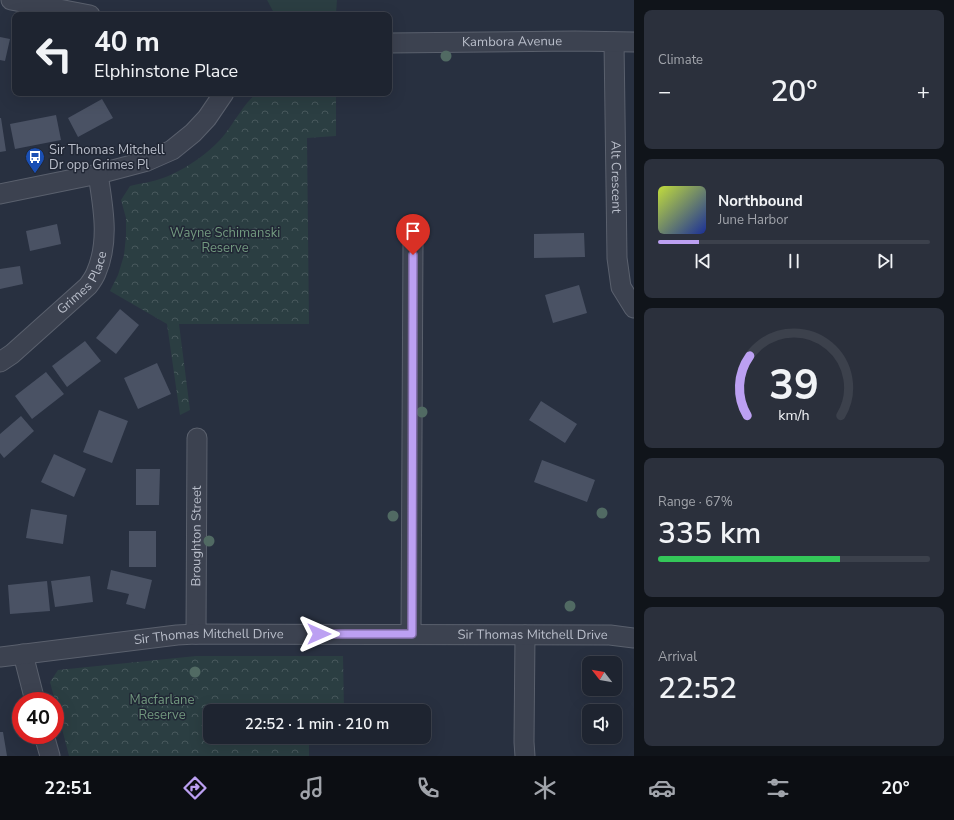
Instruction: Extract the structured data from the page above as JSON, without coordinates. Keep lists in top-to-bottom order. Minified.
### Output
{"streets":{"street":["Kambora Avenue","Alt Crescent","Grimes Place","Broughton Street","Sir Thomas Mitchell Drive"]},"crossings":[["Kambora Avenue","Alt Crescent"],["Broughton Street","Sir Thomas Mitchell Drive"]],"parks":["Wayne Schimanski Reserve","Macfarlane Reserve"],"places":{"bus stop":["Sir Thomas Mitchell Dr opp Grimes Pl"]},"north":"top left","page":{"tile":["Climate",["Range · 67%","335 km"],["Arrival","22:52"]],"turn":["40 m","Elphinstone Place"],"heat":["−","20°","+"],"song":["Northbound","June Harbor"],"limit":"40","trip":"22:52 · 1 min · 210 m","tabs":["22:51","20°"],"gauge":["39","km/h"]}}
